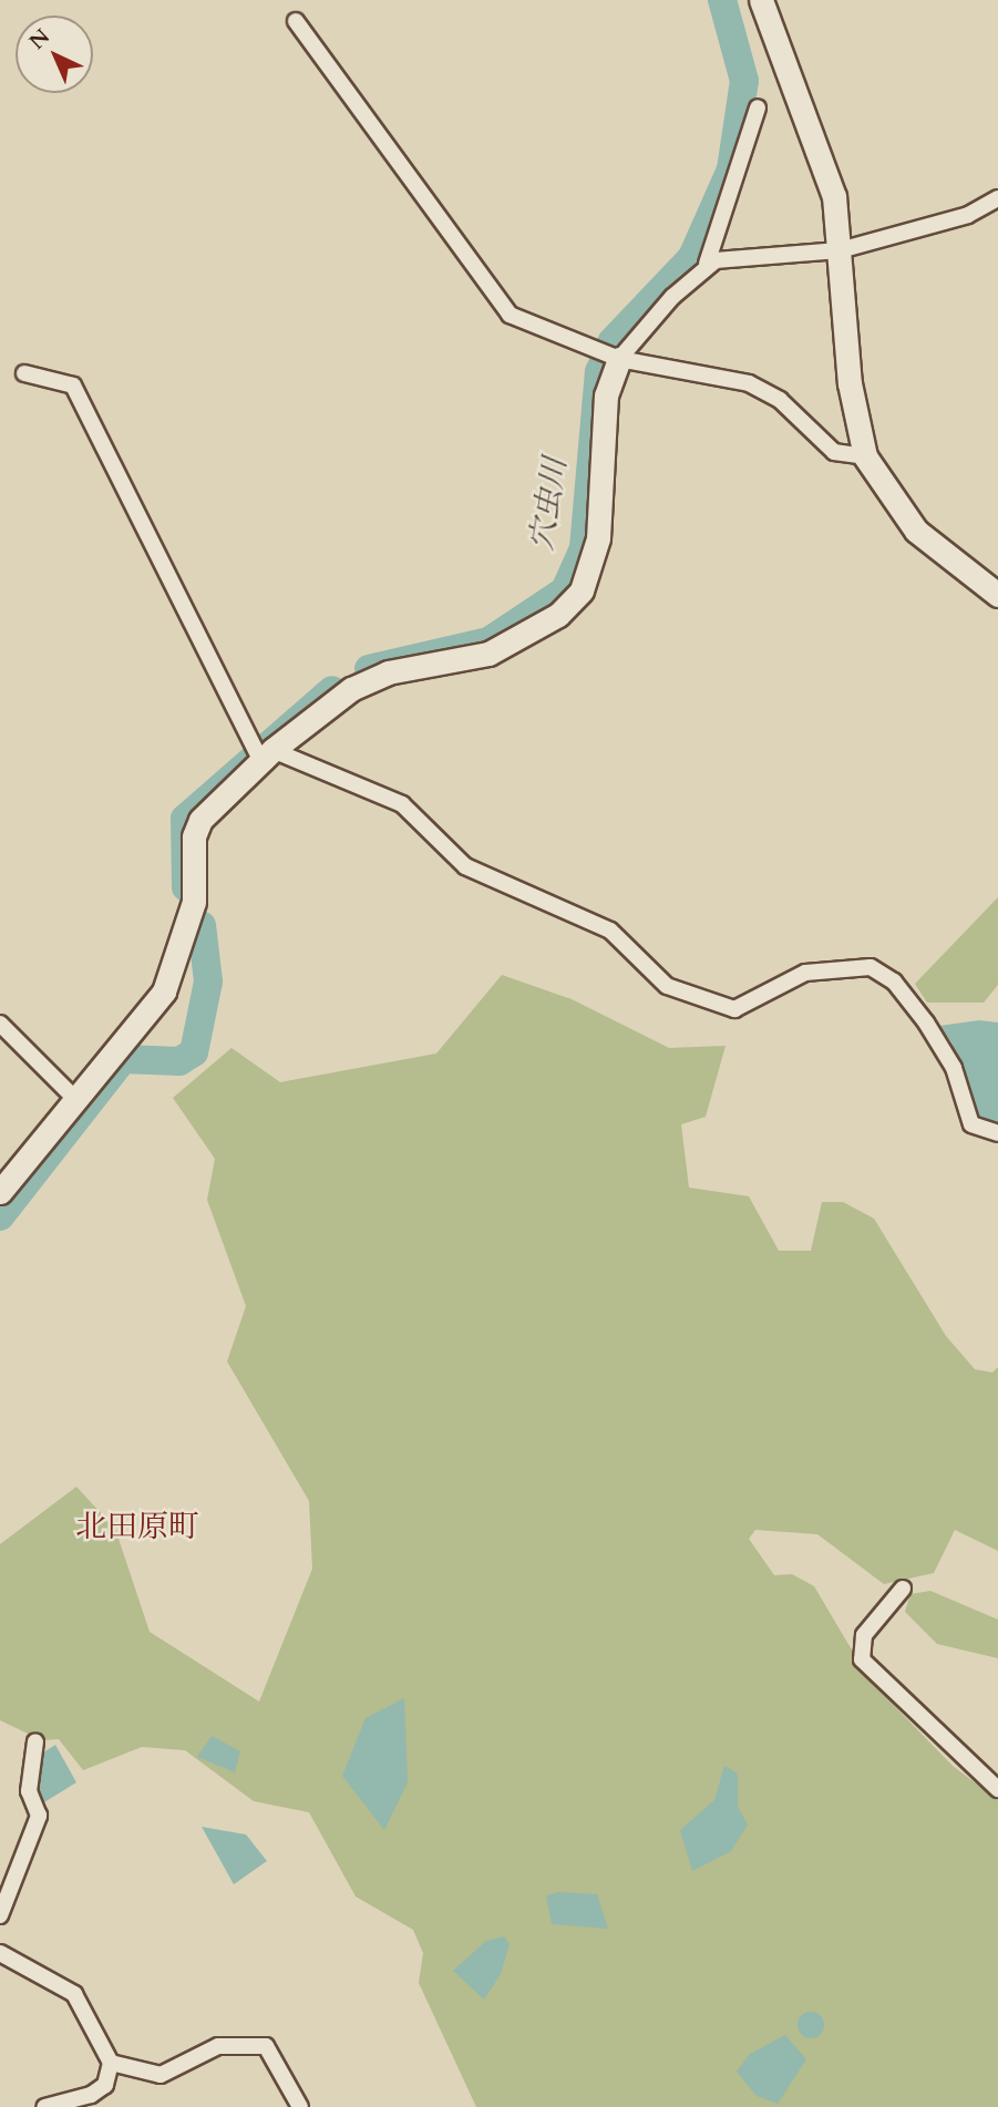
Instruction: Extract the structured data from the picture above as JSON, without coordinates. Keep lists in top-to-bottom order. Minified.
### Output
{"districts":["北田原町"],"water":["穴虫川"],"north":"top left"}
